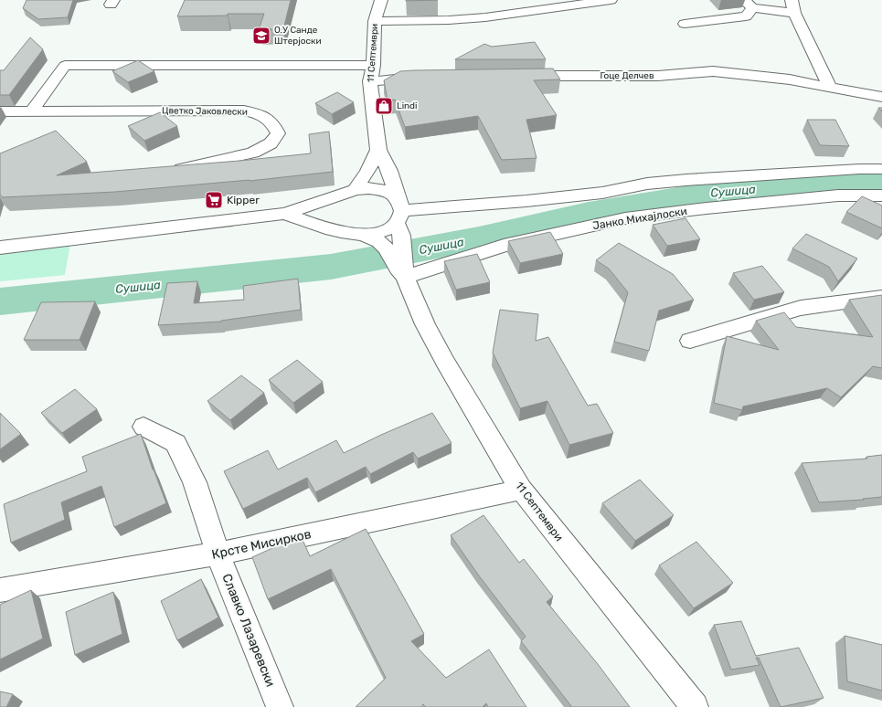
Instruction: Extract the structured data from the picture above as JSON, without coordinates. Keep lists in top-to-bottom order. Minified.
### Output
{"streets":{"street":["11 Септември","Гоце Делчев","Цветко Јаковлески","Јанко Михајлоски","Крсте Мисирков","Славко Лазаревски"]},"crossings":[["11 Септември","Јанко Михајлоски"],["11 Септември","Крсте Мисирков"],["Крсте Мисирков","Славко Лазаревски"]],"water":["Сушица"],"places":{"school or university":["О.У Санде Штерјоски"],"shop":["Lindi"],"supermarket":["Kipper"]}}
